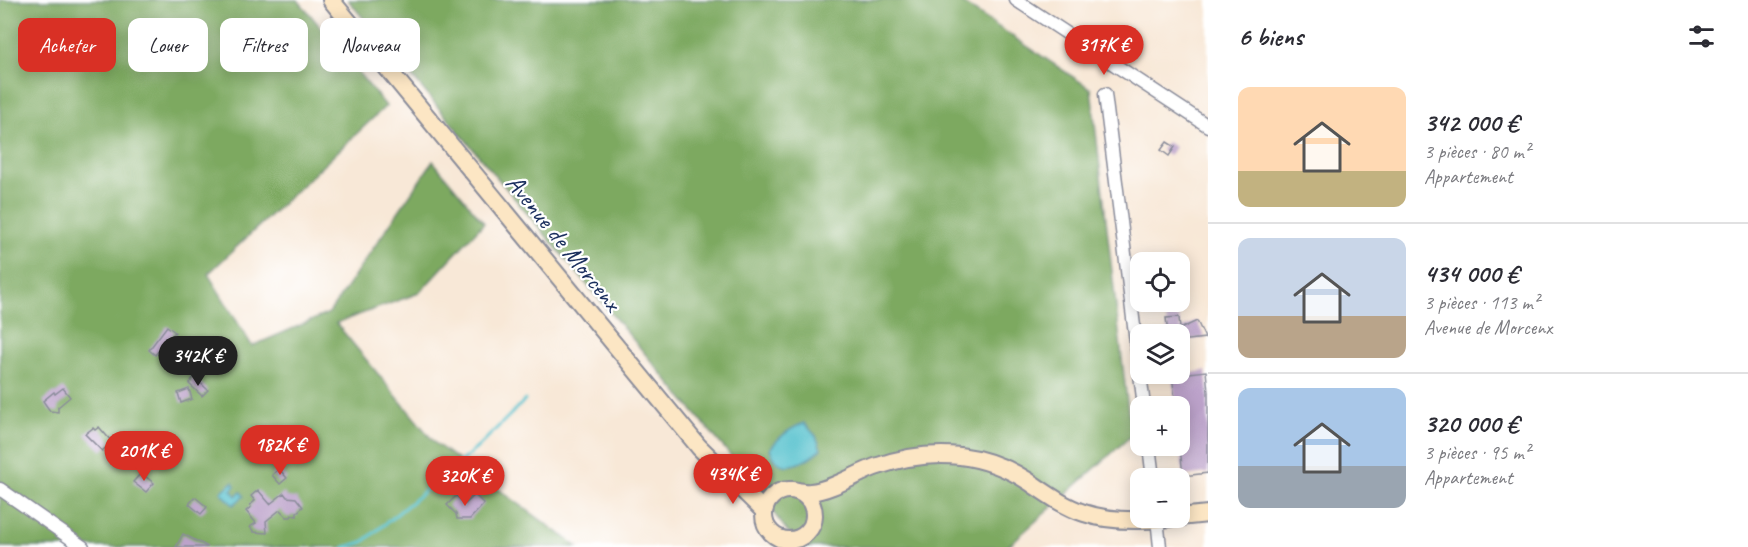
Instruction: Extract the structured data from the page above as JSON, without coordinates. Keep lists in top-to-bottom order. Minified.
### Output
{"streets":{"main road":["Avenue de Morcenx"]},"page":{"heading":"6 biens","chip":["Acheter","Louer","Filtres","Nouveau"],"price":["317K €","342K €","182K €","201K €","434K €","320K €"],"list":[{"name":"342 000 €","note":"3 pièces · 80 m² · Appartement"},{"name":"434 000 €","note":"3 pièces · 113 m² · Avenue de Morcenx"},{"name":"320 000 €","note":"3 pièces · 95 m² · Appartement"}],"map_buttons":["+","−"]}}
